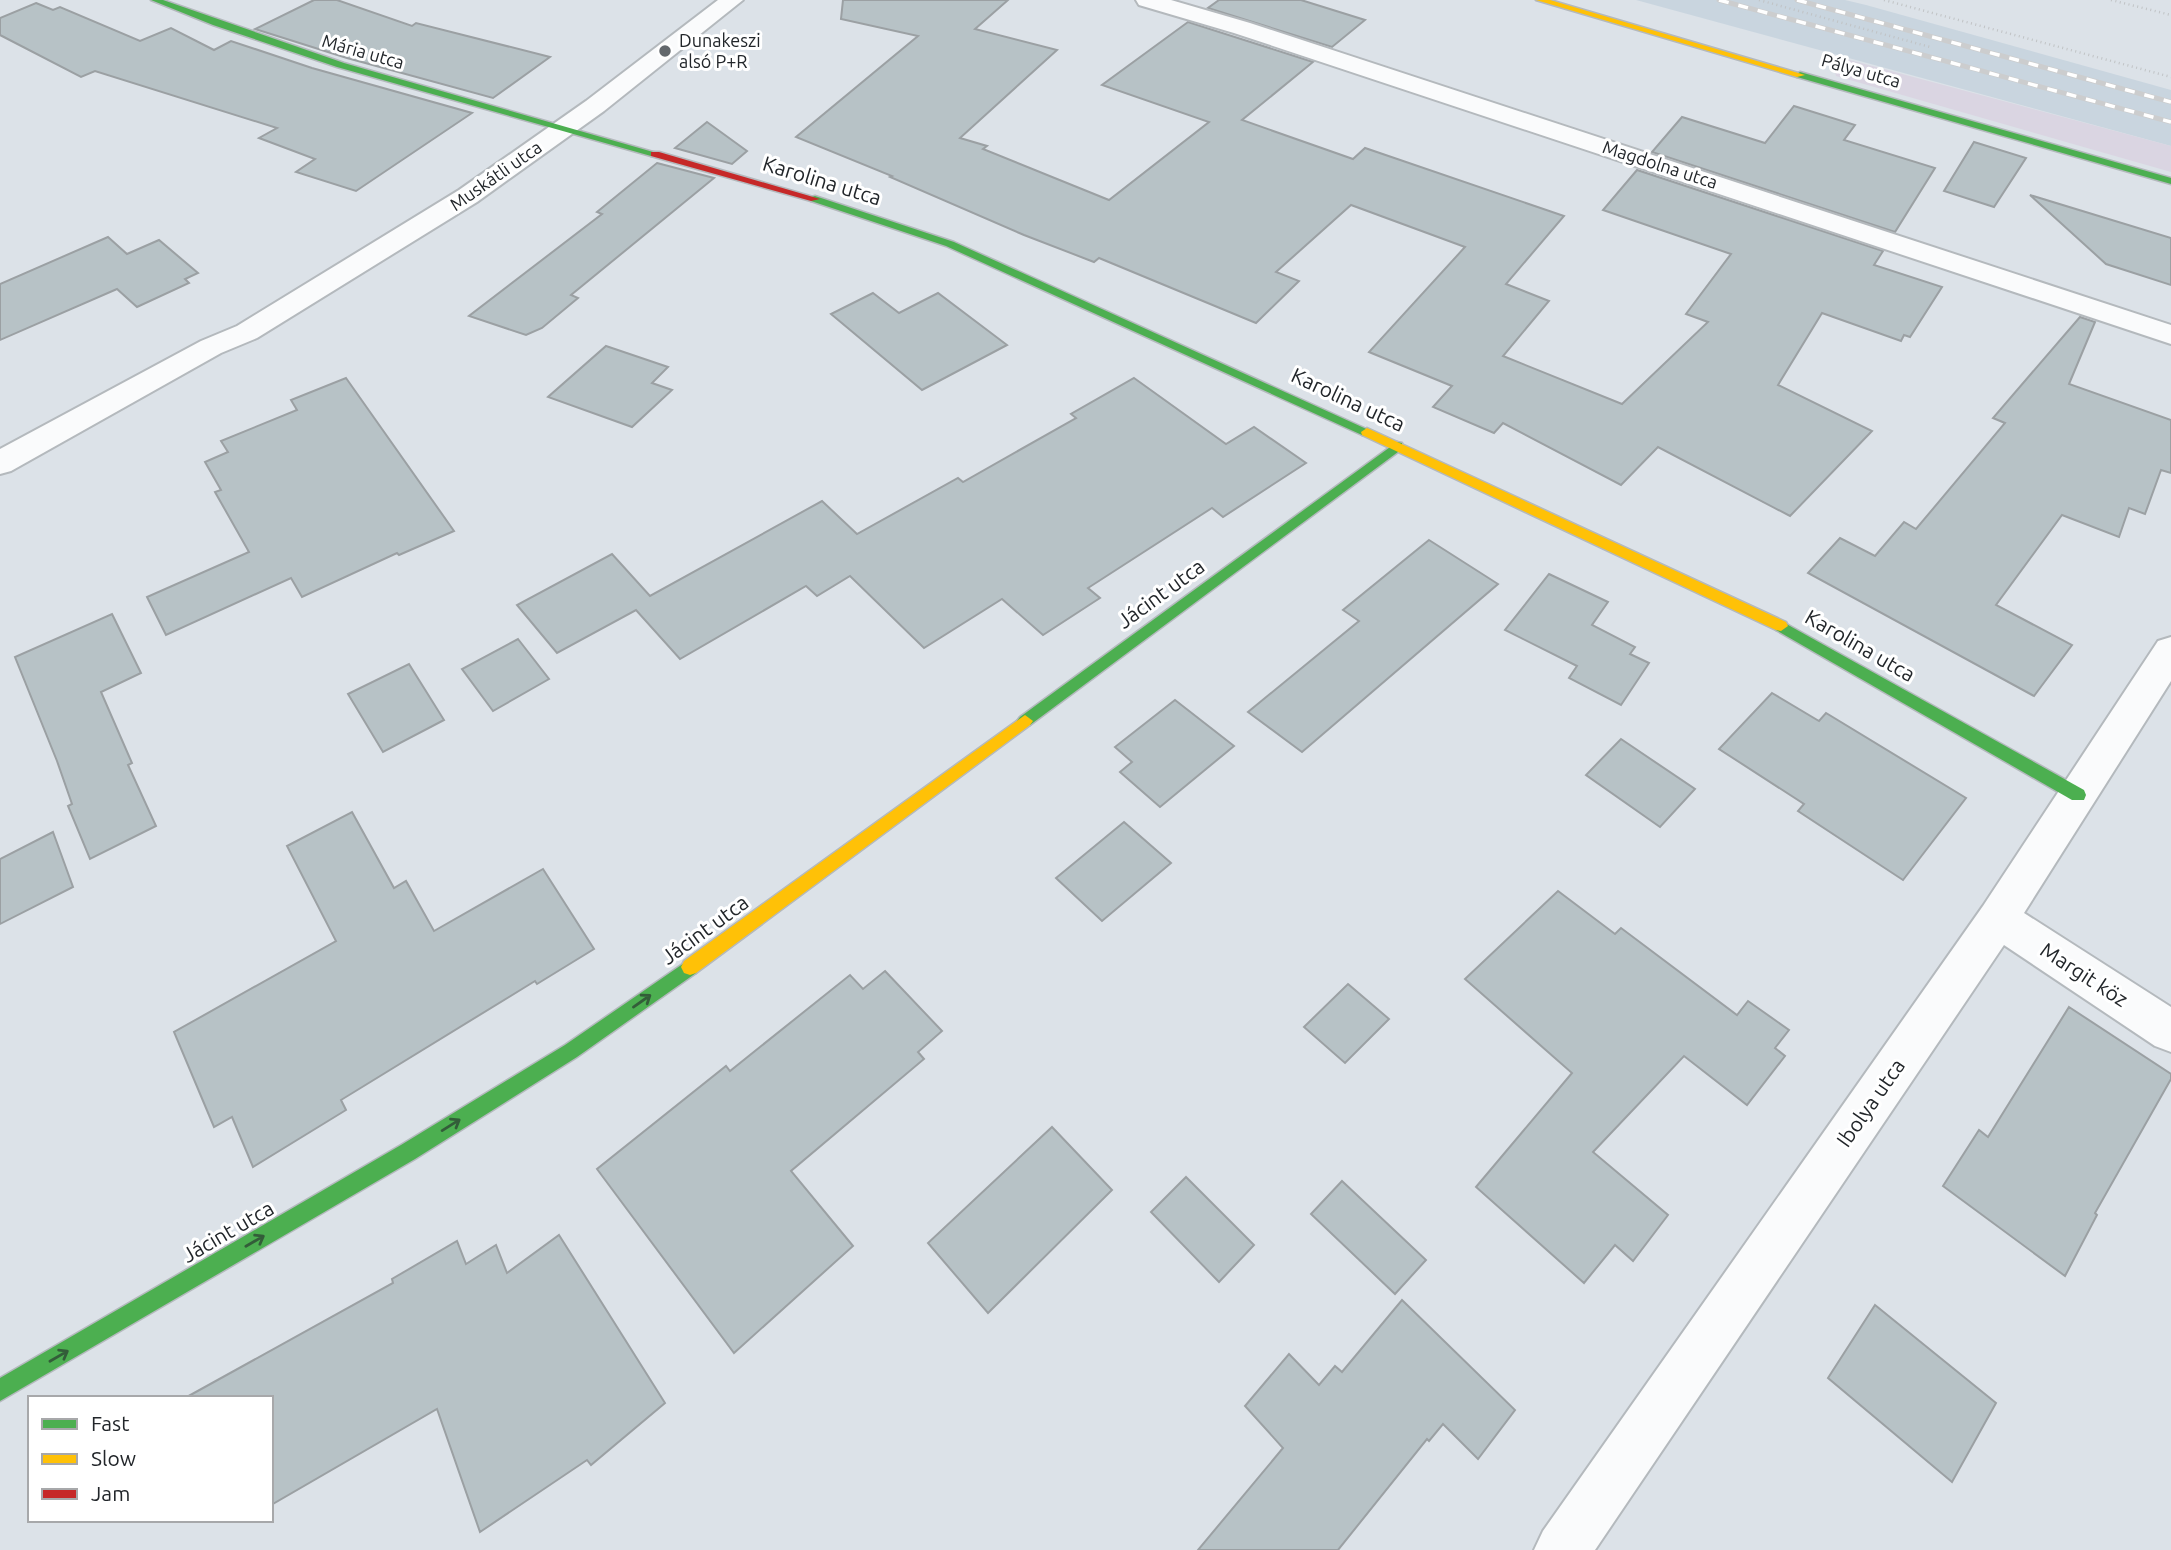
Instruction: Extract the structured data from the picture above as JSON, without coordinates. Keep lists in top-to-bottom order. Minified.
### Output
{"streets":{"street":["Mária utca","Pálya utca","Magdolna utca","Muskátli utca","Karolina utca","Jácint utca","Margit köz","Ibolya utca"]},"crossings":[["Mária utca","Muskátli utca"],["Mária utca","Karolina utca"],["Muskátli utca","Karolina utca"],["Karolina utca","Jácint utca"],["Karolina utca","Ibolya utca"],["Margit köz","Ibolya utca"]],"one_way":["Jácint utca"],"places":["Dunakeszi alsó P+R"],"legend":["Fast","Slow","Jam"]}
